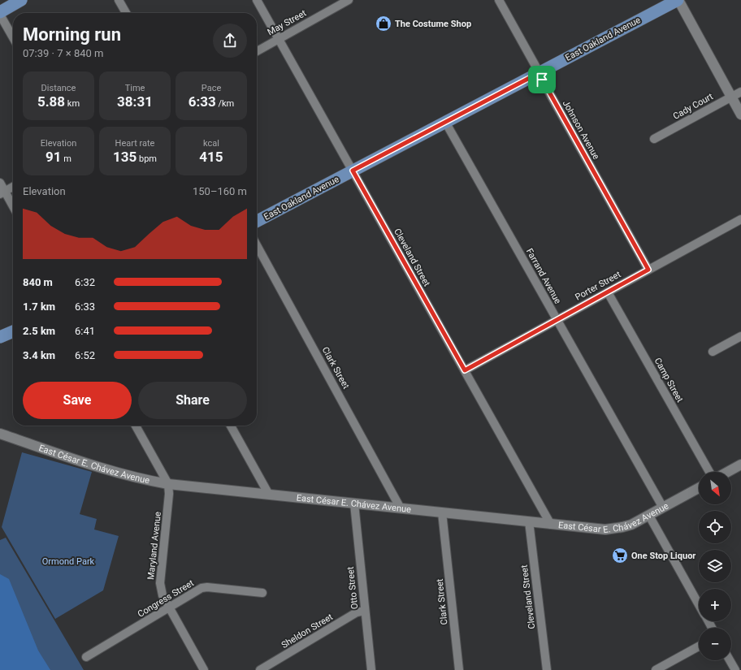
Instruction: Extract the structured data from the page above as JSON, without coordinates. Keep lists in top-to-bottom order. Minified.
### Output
{"streets":{"main road":["East Oakland Avenue"],"street":["May Street","Cady Court","Johnson Avenue","Cleveland Street","Farrand Avenue","Porter Street","Clark Street","Camp Street","East César E. Chávez Avenue","Maryland Avenue","Otto Street","Congress Street","Sheldon Street"]},"crossings":[["May Street","Cleveland Street"],["East Oakland Avenue","Johnson Avenue"],["East Oakland Avenue","Cleveland Street"],["East Oakland Avenue","Farrand Avenue"],["Johnson Avenue","Porter Street"],["Cleveland Street","Porter Street"],["Cleveland Street","East César E. Chávez Avenue"],["Farrand Avenue","Porter Street"],["Farrand Avenue","East César E. Chávez Avenue"],["Porter Street","Camp Street"],["Clark Street","East César E. Chávez Avenue"],["East César E. Chávez Avenue","Maryland Avenue"],["East César E. Chávez Avenue","Otto Street"],["Maryland Avenue","Congress Street"],["Otto Street","Sheldon Street"]],"parks":["Ormond Park"],"places":{"shop":["The Costume Shop"],"supermarket":["One Stop Liquor"]},"north":"bottom right","page":{"heading":["Morning run","07:39 · 7 × 840 m"],"stats":[["Distance","5.88 km"],["Time","38:31"],["Pace","6:33 /km"],["Elevation","91 m"],["Heart rate","135 bpm"],["kcal","415"]],"chart":["Elevation","150–160 m"],"list":[{"name":"840 m","note":"6:32"},{"name":"1.7 km","note":"6:33"},{"name":"2.5 km","note":"6:41"},{"name":"3.4 km","note":"6:52"}],"buttons":["Save","Share"],"map_buttons":["+","−"]}}
